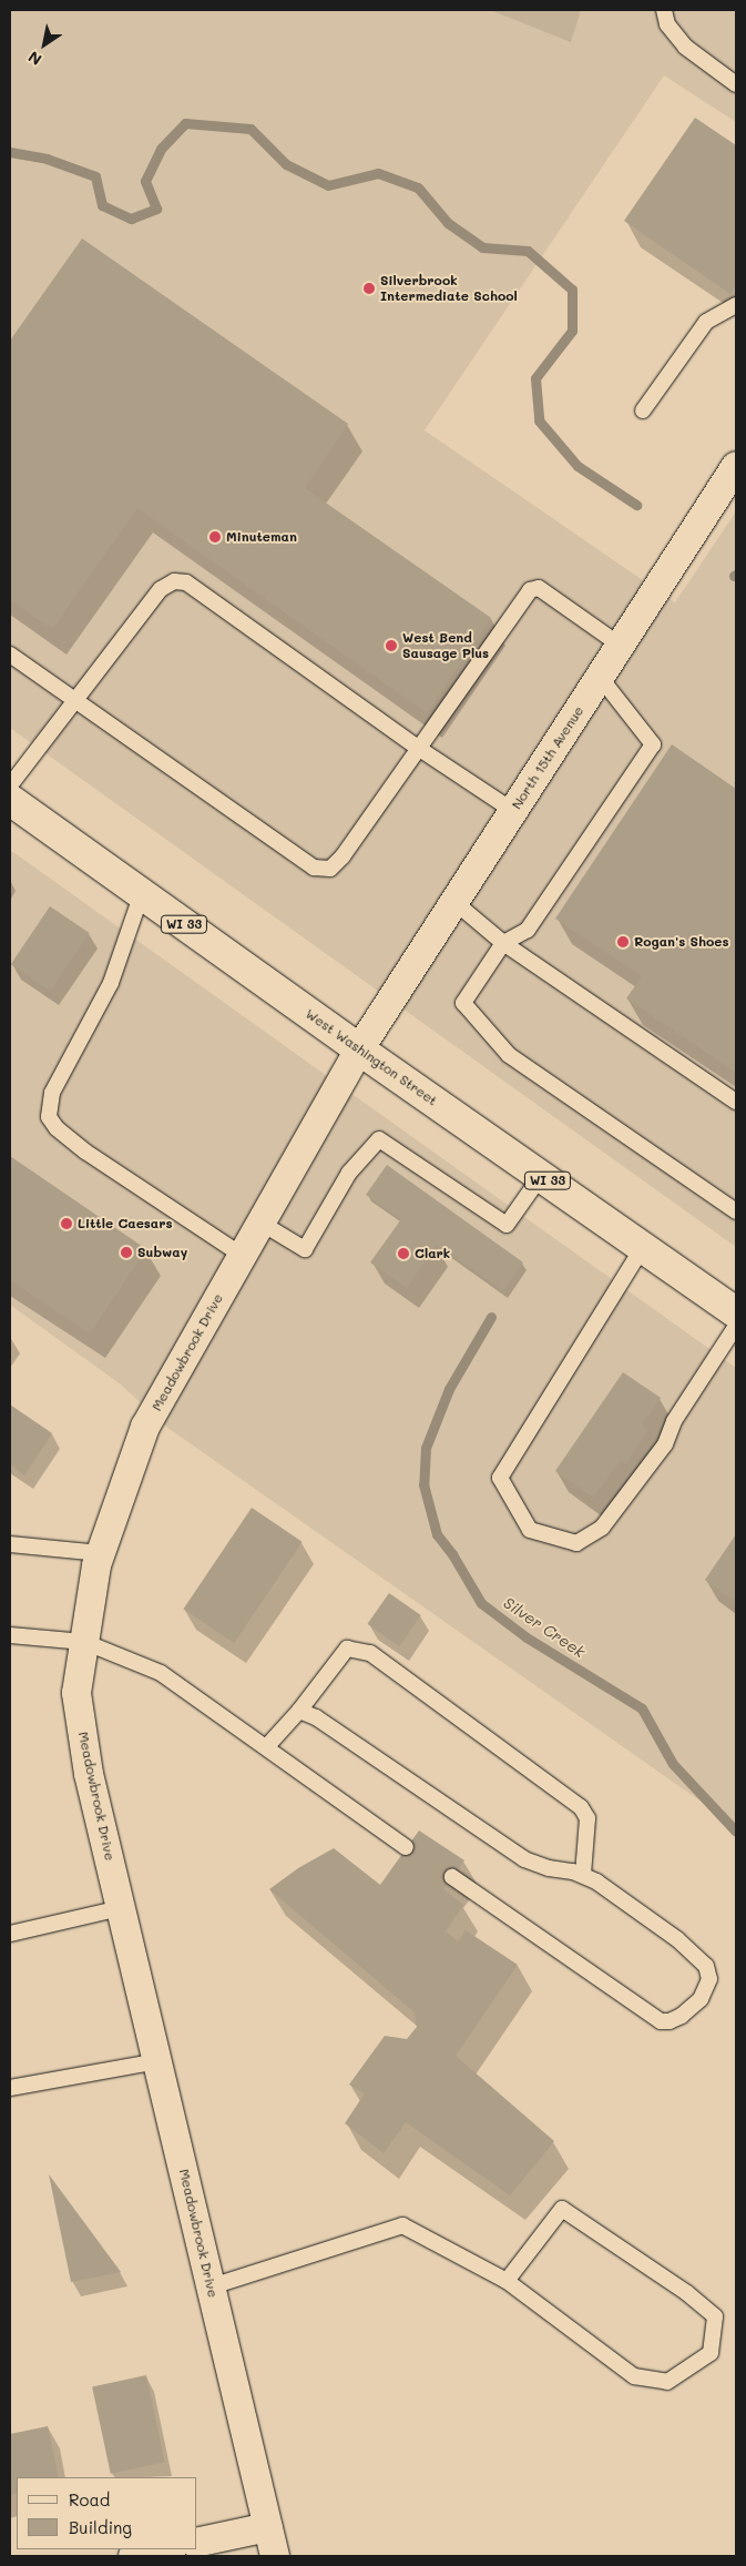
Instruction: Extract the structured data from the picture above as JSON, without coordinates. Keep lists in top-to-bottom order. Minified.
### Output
{"streets":{"main road":["WI 33","West Washington Street"],"street":["North 15th Avenue","Meadowbrook Drive"]},"crossings":[["North 15th Avenue","West Washington Street"],["North 15th Avenue","Meadowbrook Drive"],["West Washington Street","Meadowbrook Drive"]],"water":["Silver Creek"],"places":["Silverbrook Intermediate School","Minuteman","West Bend Sausage Plus","Rogan's Shoes","Little Caesars","Subway","Clark"],"legend":["Road","Building"],"north":"bottom left"}
